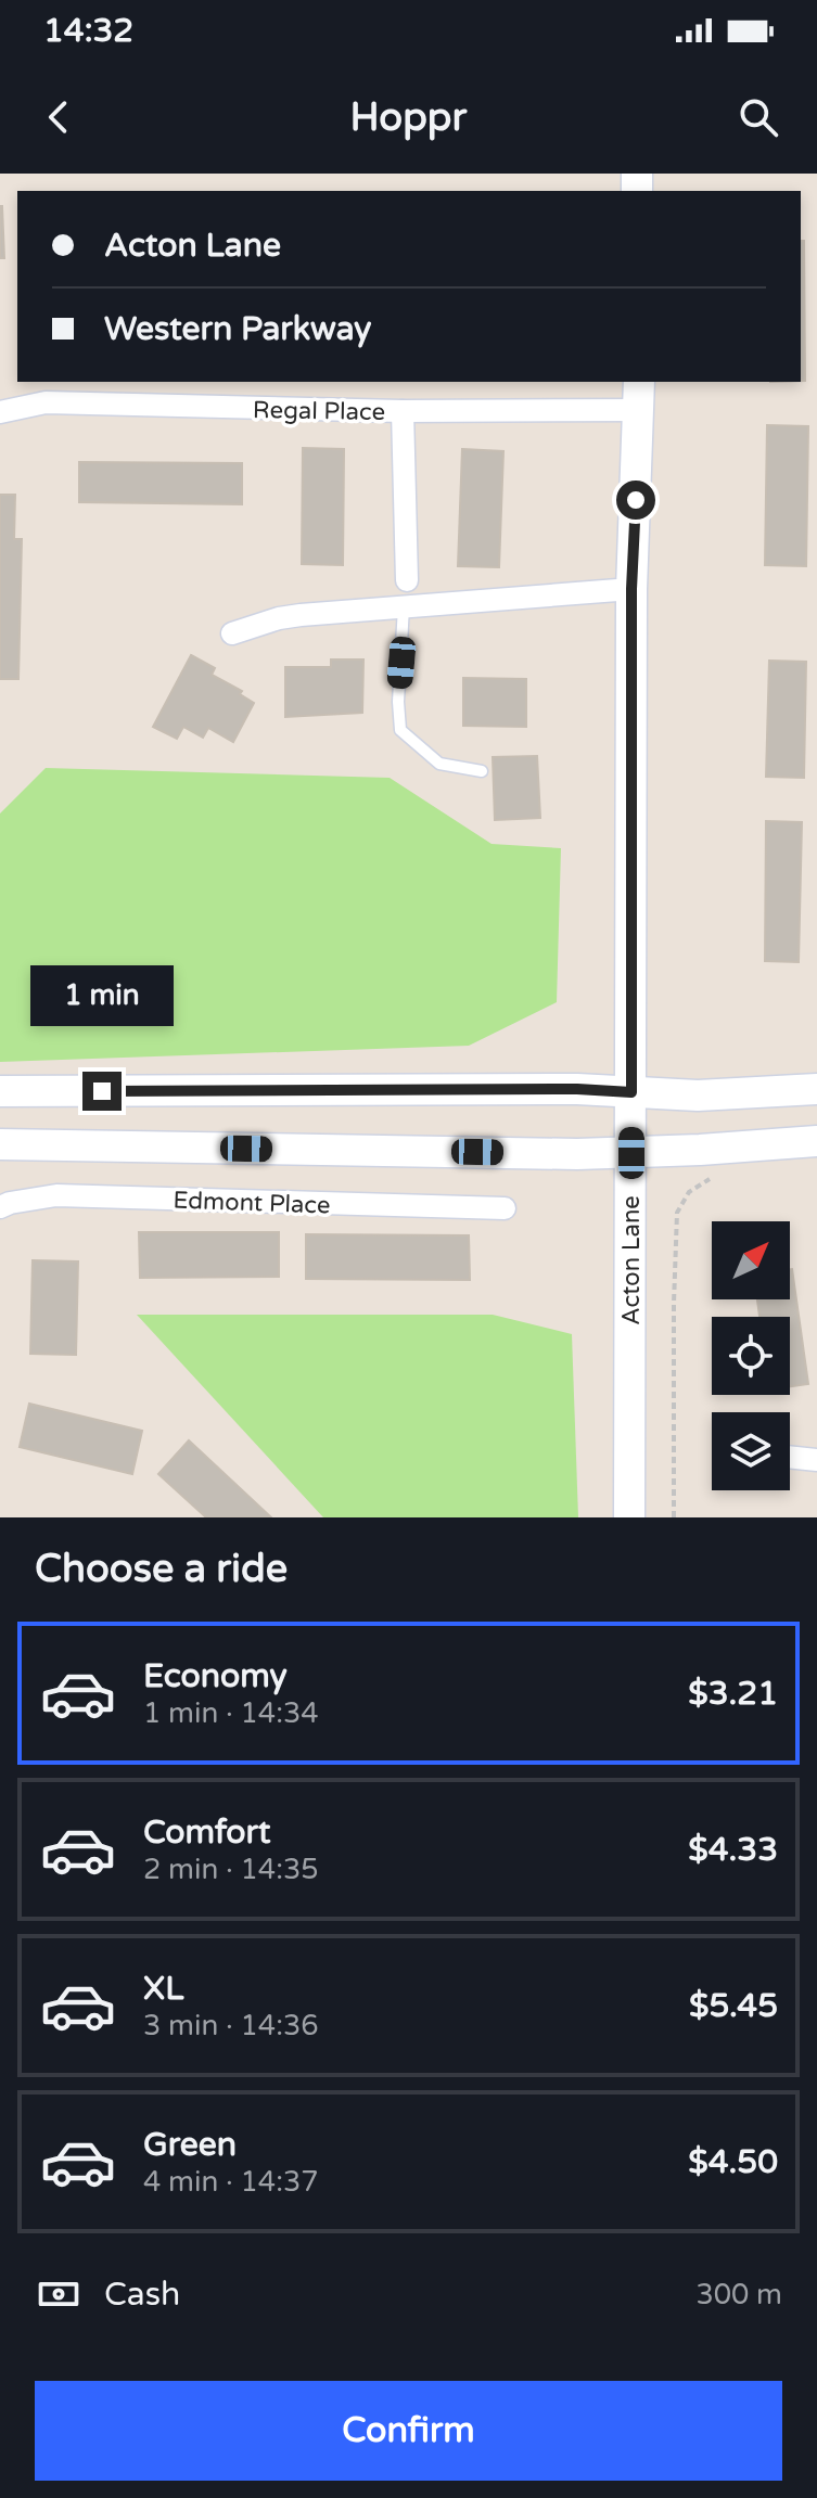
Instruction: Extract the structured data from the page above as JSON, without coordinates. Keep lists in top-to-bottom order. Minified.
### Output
{"streets":{"main road":["Acton Lane"],"street":["Regal Place","Edmont Place"]},"crossings":[["Regal Place","Acton Lane"]],"north":"top right","page":{"status":"14:32","header":"Hoppr","banner":["Acton Lane","Western Parkway"],"bubble":"1 min","heading":"Choose a ride","list":[{"name":"Economy","note":"1 min · 14:34","value":"$3.21"},{"name":"Comfort","note":"2 min · 14:35","value":"$4.33"},{"name":"XL","note":"3 min · 14:36","value":"$5.45"},{"name":"Green","note":"4 min · 14:37","value":"$4.50"}],"pay":["Cash","300 m"],"buttons":"Confirm"}}
